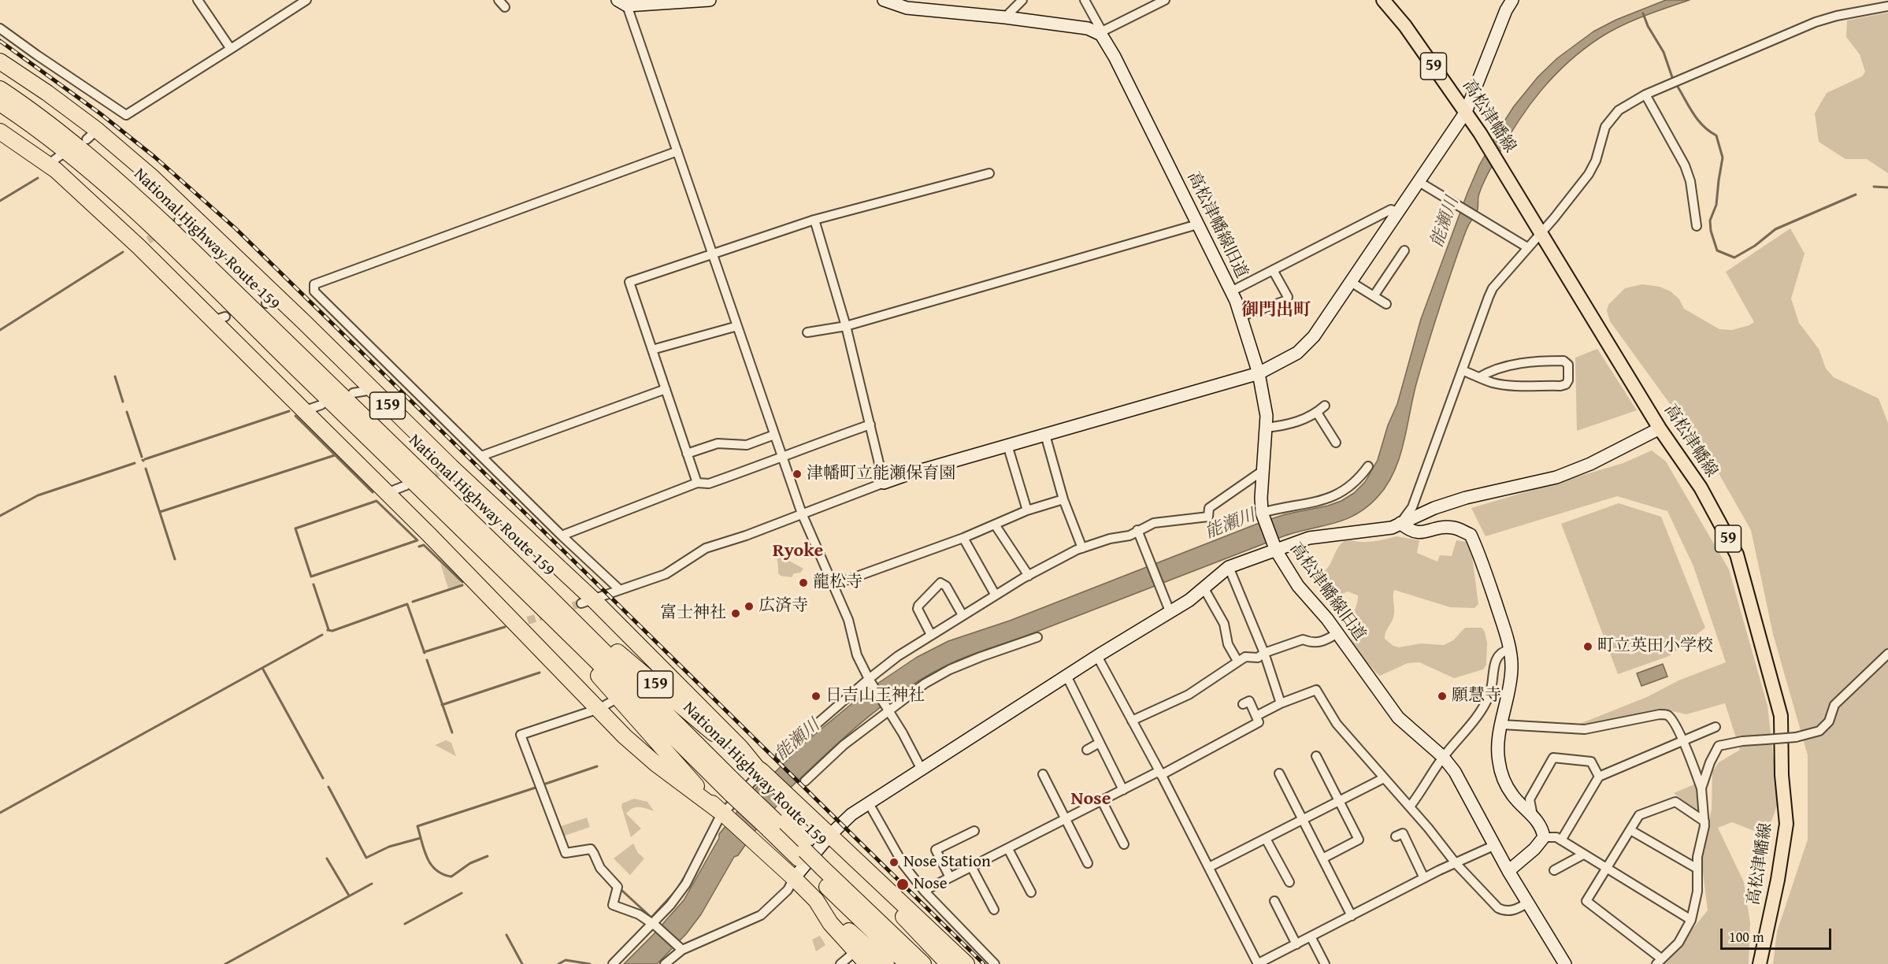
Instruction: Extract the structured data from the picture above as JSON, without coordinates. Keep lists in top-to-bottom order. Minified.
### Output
{"streets":{"highway":["National Highway Route 159","159"],"main road":["59","高松津幡線"],"street":["高松津幡線旧道"]},"crossings":[["National Highway Route 159","159"]],"districts":["御門出町","Ryoke","Nose"],"water":["能瀬川"],"places":["津幡町立能瀬保育園","龍松寺","広済寺","富士神社","町立英田小学校","日吉山王神社","願慧寺","Nose Station","Nose"],"scale_bar":"100 m"}
